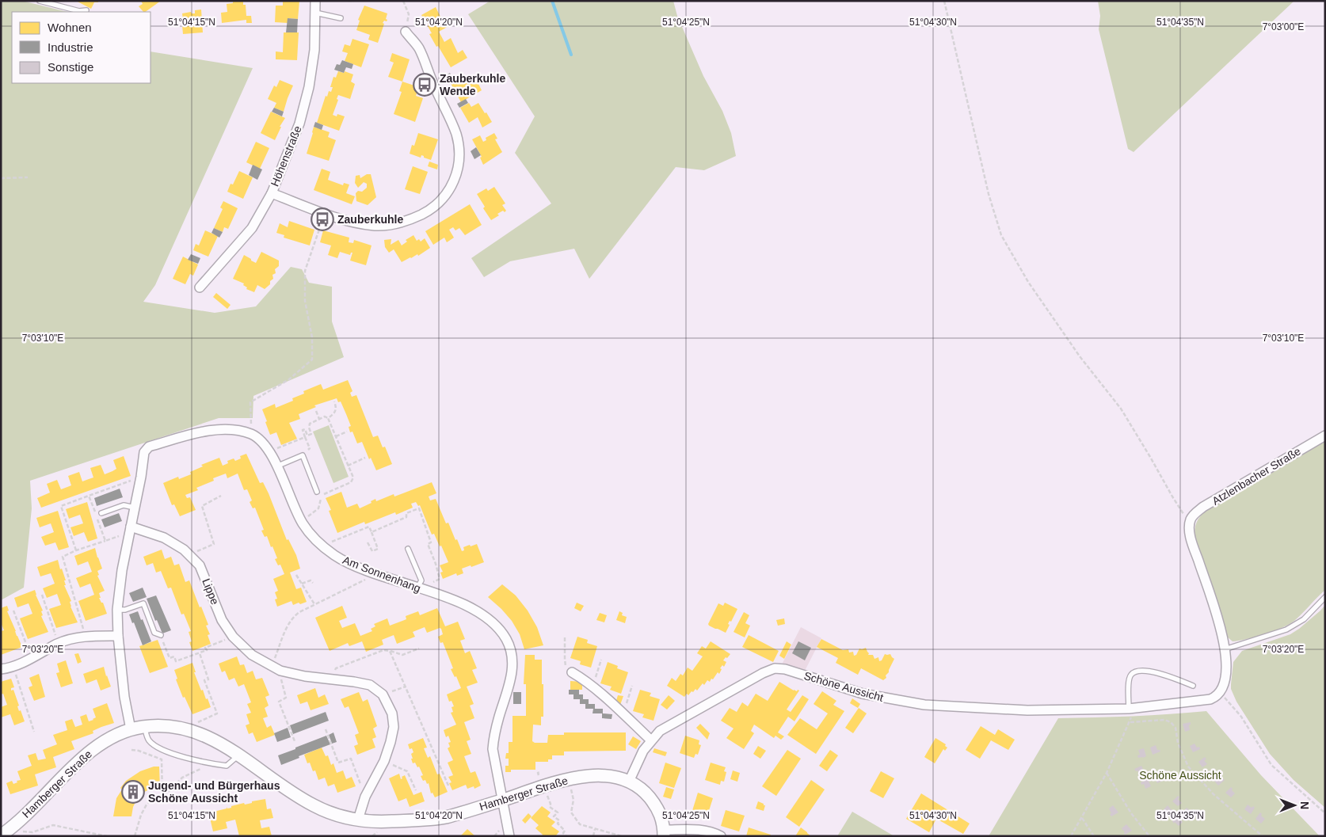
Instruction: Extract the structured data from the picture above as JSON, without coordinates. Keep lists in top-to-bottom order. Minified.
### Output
{"streets":{"street":["Höhenstraße","Atzlenbacher Straße","Am Sonnenhang","Lippe","Schöne Aussicht","Hamberger Straße"]},"crossings":[["Am Sonnenhang","Lippe"],["Am Sonnenhang","Hamberger Straße"],["Lippe","Hamberger Straße"],["Schöne Aussicht","Hamberger Straße"]],"parks":["Schöne Aussicht"],"places":{"bus stop":["Zauberkuhle Wende","Zauberkuhle"],"building":["Jugend- und Bürgerhaus Schöne Aussicht"]},"legend":["Wohnen","Industrie","Sonstige"],"north":"right","coordinates":["51°04'15\"N","51°04'20\"N","51°04'25\"N","51°04'30\"N","51°04'35\"N","7°03'00\"E","7°03'10\"E","7°03'20\"E"]}
